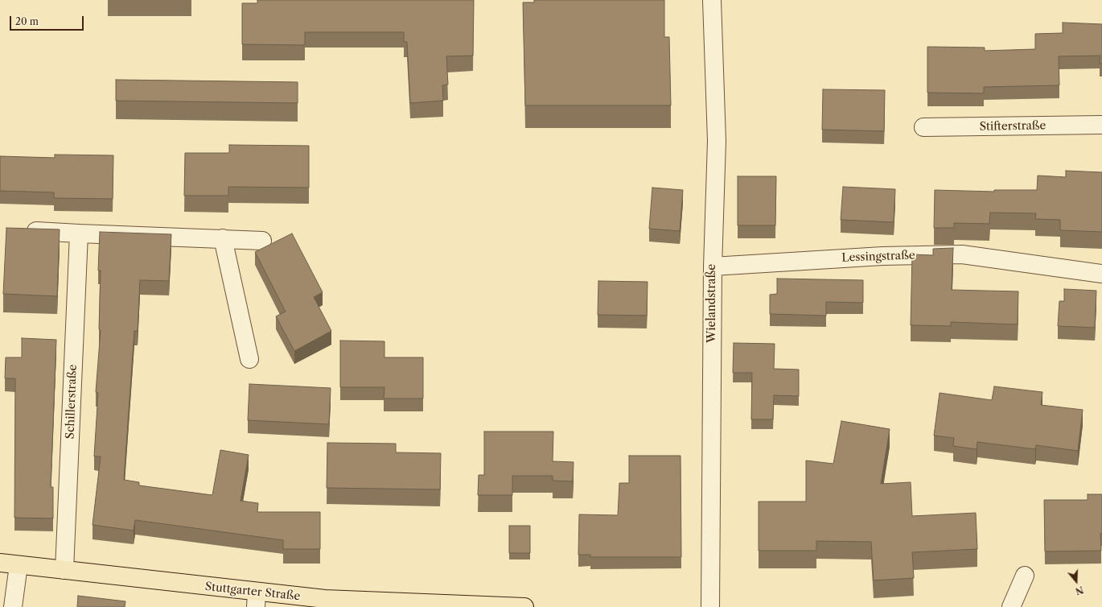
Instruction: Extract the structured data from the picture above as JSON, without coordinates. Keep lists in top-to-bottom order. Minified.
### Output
{"streets":{"main road":["Stuttgarter Straße"],"street":["Stifterstraße","Lessingstraße","Wielandstraße","Schillerstraße"]},"crossings":[["Lessingstraße","Wielandstraße"],["Schillerstraße","Stuttgarter Straße"]],"scale_bar":"20 m","north":"bottom"}
